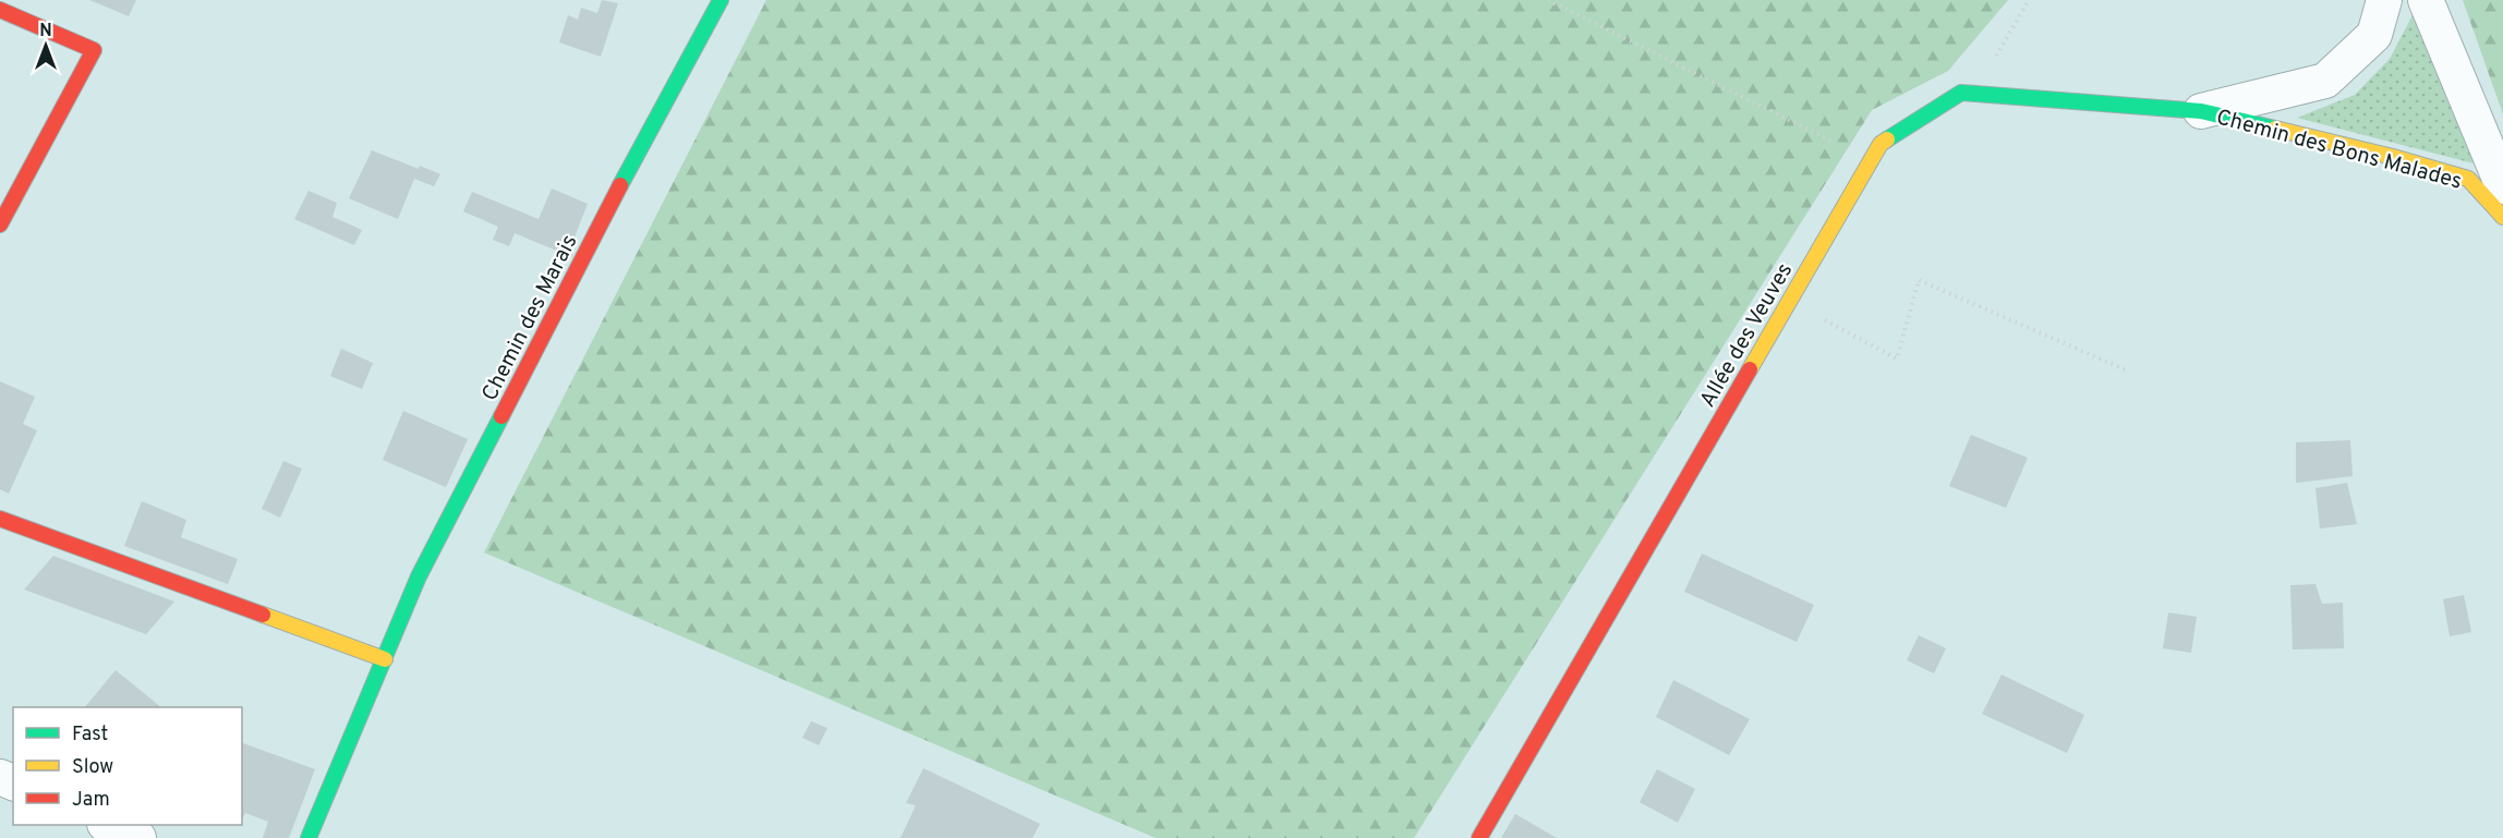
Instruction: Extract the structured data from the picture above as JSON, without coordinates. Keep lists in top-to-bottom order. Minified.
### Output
{"streets":{"street":["Chemin des Bons Malades","Chemin des Marais","Allée des Veuves"]},"crossings":[["Chemin des Bons Malades","Allée des Veuves"]],"legend":["Fast","Slow","Jam"],"north":"top"}
